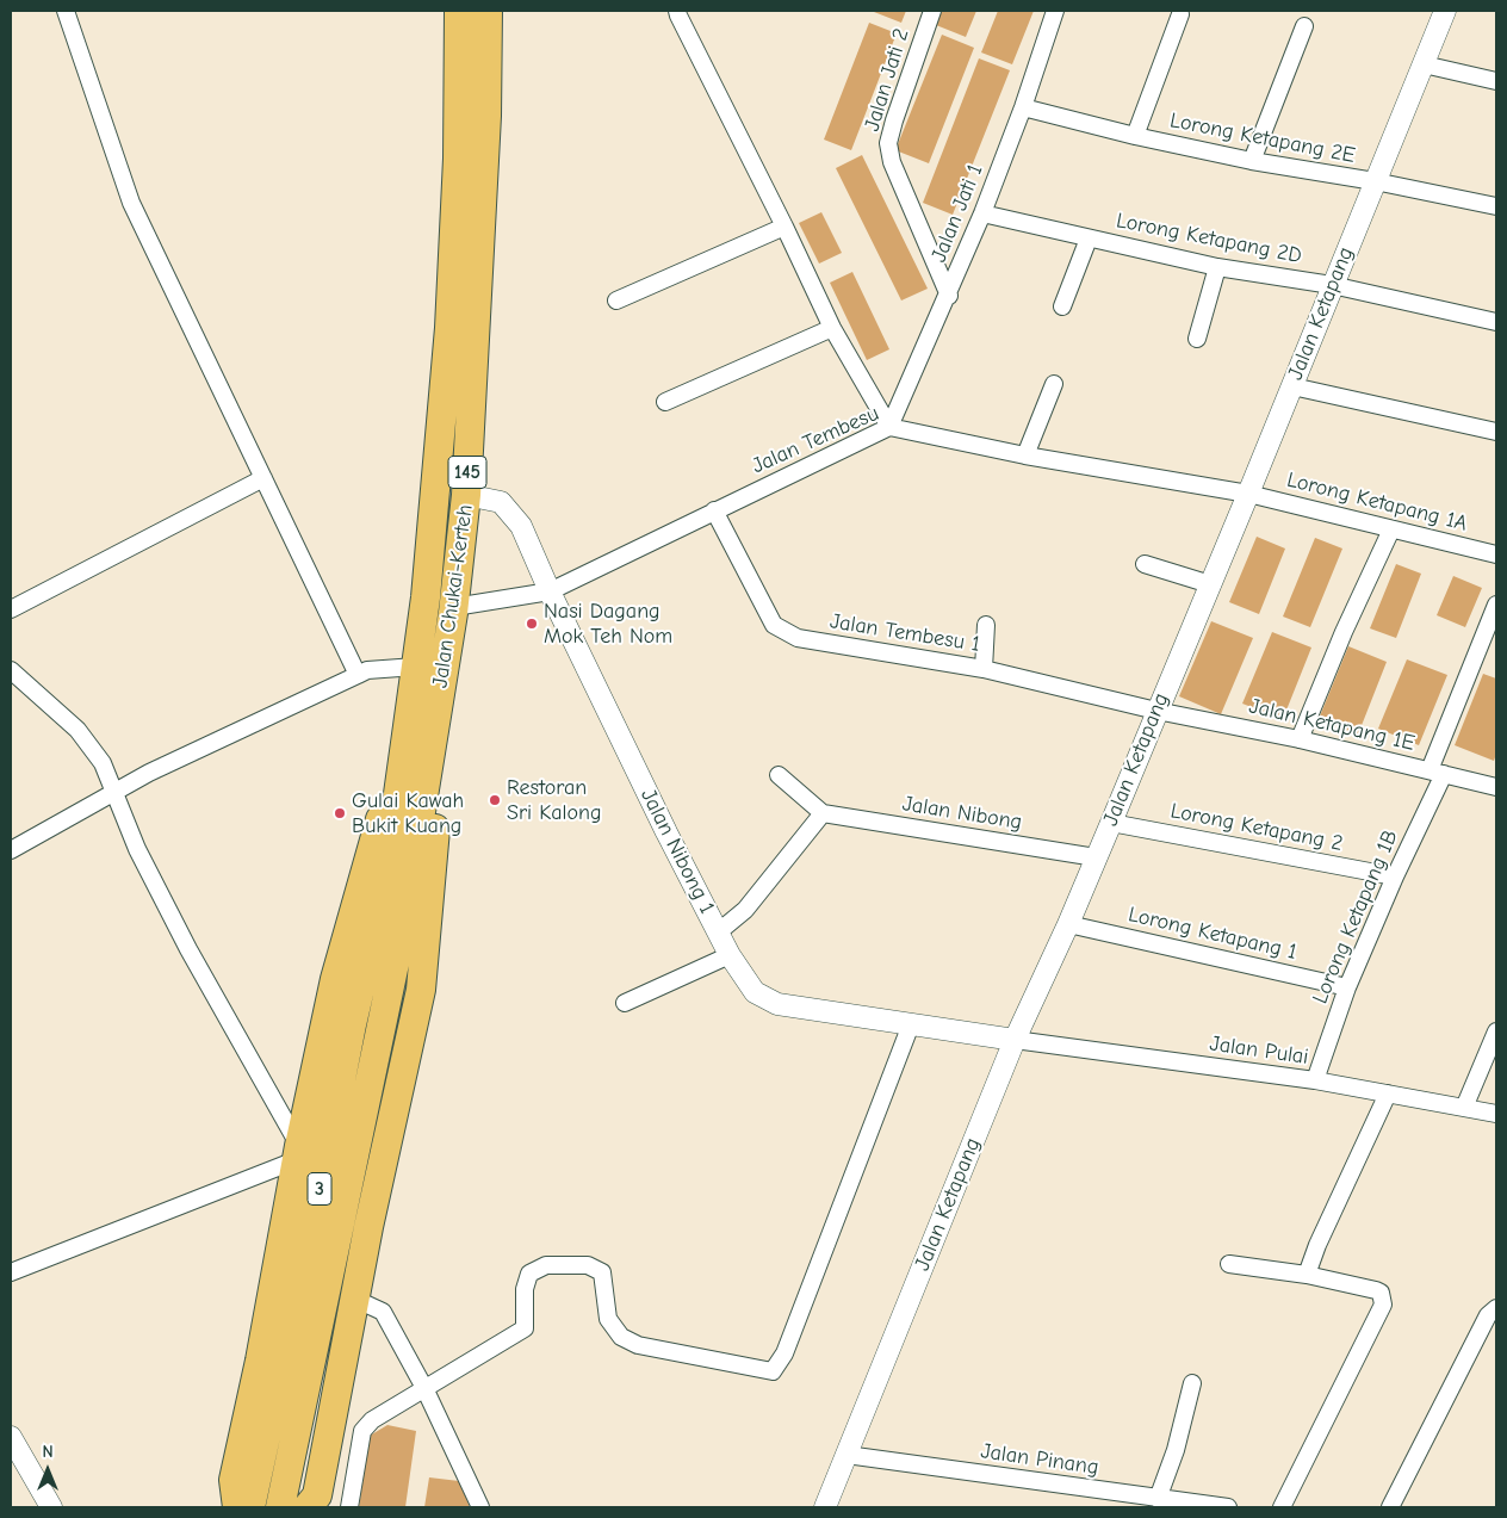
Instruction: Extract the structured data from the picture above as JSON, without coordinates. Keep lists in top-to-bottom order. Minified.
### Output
{"streets":{"highway":["145","Jalan Chukai-Kerteh","3"],"street":["Jalan Jati 2","Lorong Ketapang 2E","Jalan Jati 1","Lorong Ketapang 2D","Jalan Ketapang","Jalan Tembesu","Lorong Ketapang 1A","Jalan Tembesu 1","Jalan Ketapang 1E","Jalan Nibong","Lorong Ketapang 2","Jalan Nibong 1","Lorong Ketapang 1B","Lorong Ketapang 1","Jalan Pulai","Jalan Pinang"]},"crossings":[["Jalan Jati 2","Jalan Jati 1"],["Lorong Ketapang 2E","Jalan Jati 1"],["Lorong Ketapang 2E","Jalan Ketapang"],["Jalan Jati 1","Lorong Ketapang 2D"],["Jalan Jati 1","Jalan Tembesu"],["Lorong Ketapang 2D","Jalan Ketapang"],["Jalan Ketapang","Jalan Tembesu"],["Jalan Ketapang","Lorong Ketapang 1A"],["Jalan Ketapang","Jalan Tembesu 1"],["Jalan Ketapang","Jalan Ketapang 1E"],["Jalan Ketapang","Jalan Nibong"],["Jalan Ketapang","Lorong Ketapang 2"],["Jalan Ketapang","Jalan Nibong 1"],["Jalan Ketapang","Lorong Ketapang 1"],["Jalan Ketapang","Jalan Pulai"],["Jalan Ketapang","Jalan Pinang"],["Jalan Tembesu","Lorong Ketapang 1A"],["Jalan Tembesu","Jalan Chukai-Kerteh"],["Jalan Tembesu","Jalan Tembesu 1"],["Jalan Tembesu","Jalan Nibong 1"],["Jalan Chukai-Kerteh","Jalan Nibong 1"],["Jalan Chukai-Kerteh","3"],["Jalan Tembesu 1","Jalan Ketapang 1E"],["Jalan Ketapang 1E","Lorong Ketapang 1B"],["Lorong Ketapang 2","Lorong Ketapang 1B"],["Jalan Nibong 1","Jalan Pulai"],["Lorong Ketapang 1B","Lorong Ketapang 1"],["Lorong Ketapang 1B","Jalan Pulai"]],"places":["Nasi Dagang Mok Teh Nom","Restoran Sri Kalong","Gulai Kawah Bukit Kuang"],"north":"top"}
